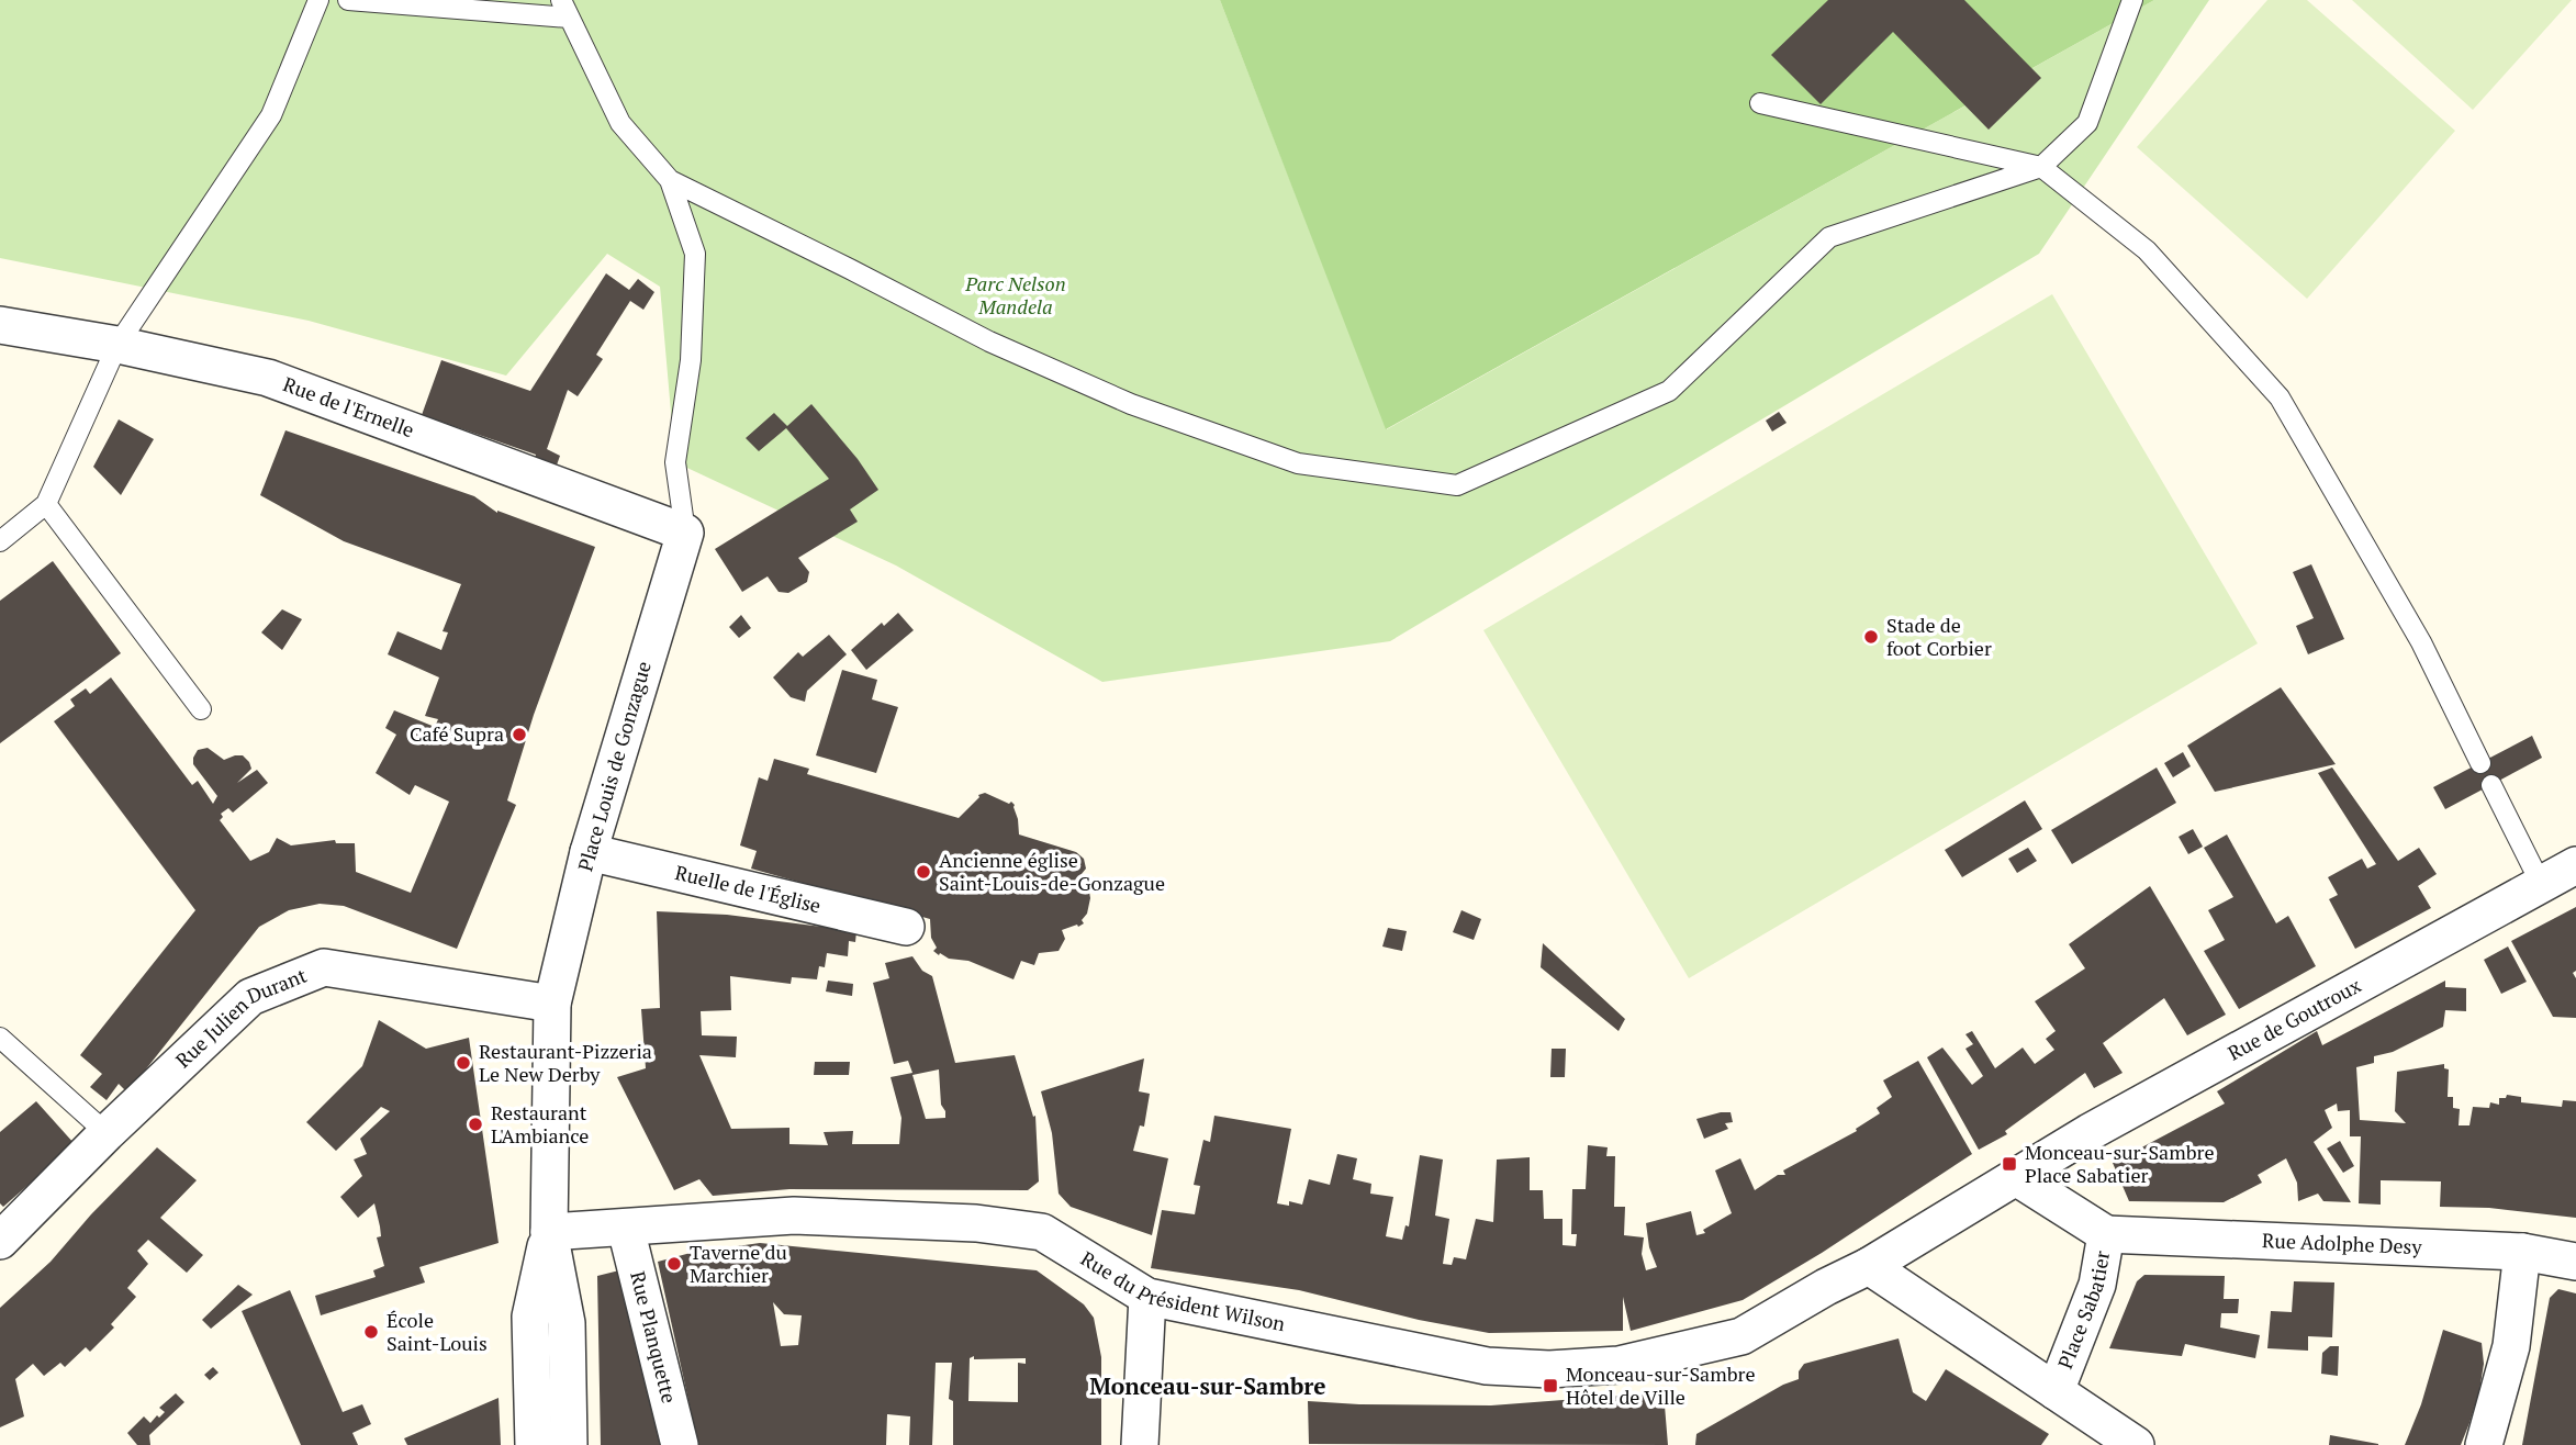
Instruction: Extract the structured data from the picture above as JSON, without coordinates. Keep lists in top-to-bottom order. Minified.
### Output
{"streets":{"street":["Rue de l'Ernelle","Place Louis de Gonzague","Ruelle de l'Église","Rue de Goutroux","Rue Julien Durant","Rue Adolphe Desy","Rue du Président Wilson","Place Sabatier","Rue Planquette"]},"crossings":[["Rue de l'Ernelle","Place Louis de Gonzague"],["Place Louis de Gonzague","Ruelle de l'Église"],["Place Louis de Gonzague","Rue Julien Durant"],["Place Louis de Gonzague","Rue du Président Wilson"],["Rue de Goutroux","Place Sabatier"],["Rue Adolphe Desy","Place Sabatier"],["Rue du Président Wilson","Place Sabatier"],["Rue du Président Wilson","Rue Planquette"]],"districts":["Monceau-sur-Sambre"],"parks":["Parc Nelson Mandela"],"places":{"other":["Stade de foot Corbier","Café Supra","Ancienne église Saint-Louis-de-Gonzague","Restaurant-Pizzeria Le New Derby","Restaurant L'Ambiance","Taverne du Marchier","École Saint-Louis"],"transit":["Monceau-sur-Sambre Place Sabatier","Monceau-sur-Sambre Hôtel de Ville"]}}
